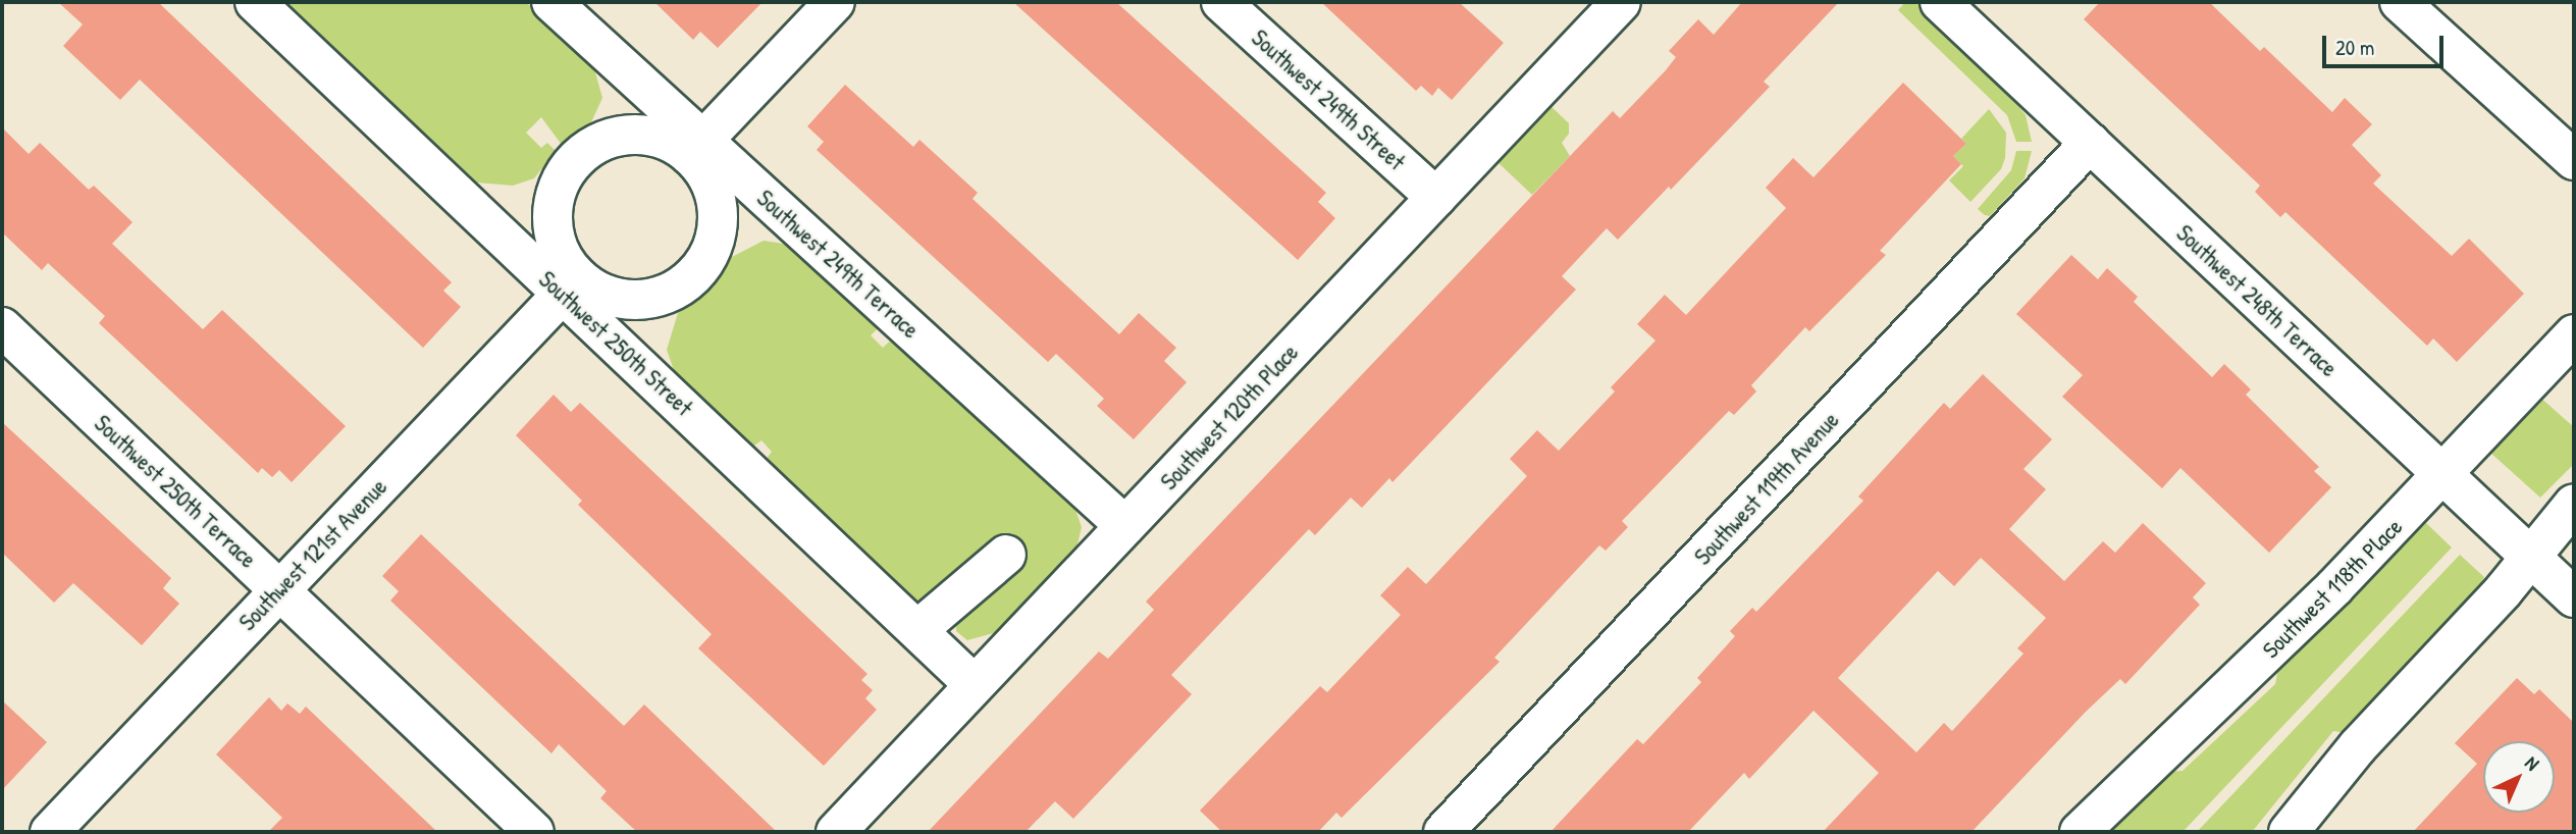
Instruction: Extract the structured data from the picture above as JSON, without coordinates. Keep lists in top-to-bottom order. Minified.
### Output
{"streets":{"street":["Southwest 249th Street","Southwest 249th Terrace","Southwest 248th Terrace","Southwest 250th Street","Southwest 120th Place","Southwest 119th Avenue","Southwest 250th Terrace","Southwest 121st Avenue","Southwest 118th Place"]},"crossings":[["Southwest 249th Street","Southwest 120th Place"],["Southwest 249th Terrace","Southwest 250th Street"],["Southwest 249th Terrace","Southwest 120th Place"],["Southwest 249th Terrace","Southwest 121st Avenue"],["Southwest 248th Terrace","Southwest 119th Avenue"],["Southwest 248th Terrace","Southwest 118th Place"],["Southwest 250th Street","Southwest 120th Place"],["Southwest 250th Street","Southwest 121st Avenue"],["Southwest 250th Terrace","Southwest 121st Avenue"]],"scale_bar":"20 m","north":"top right"}
